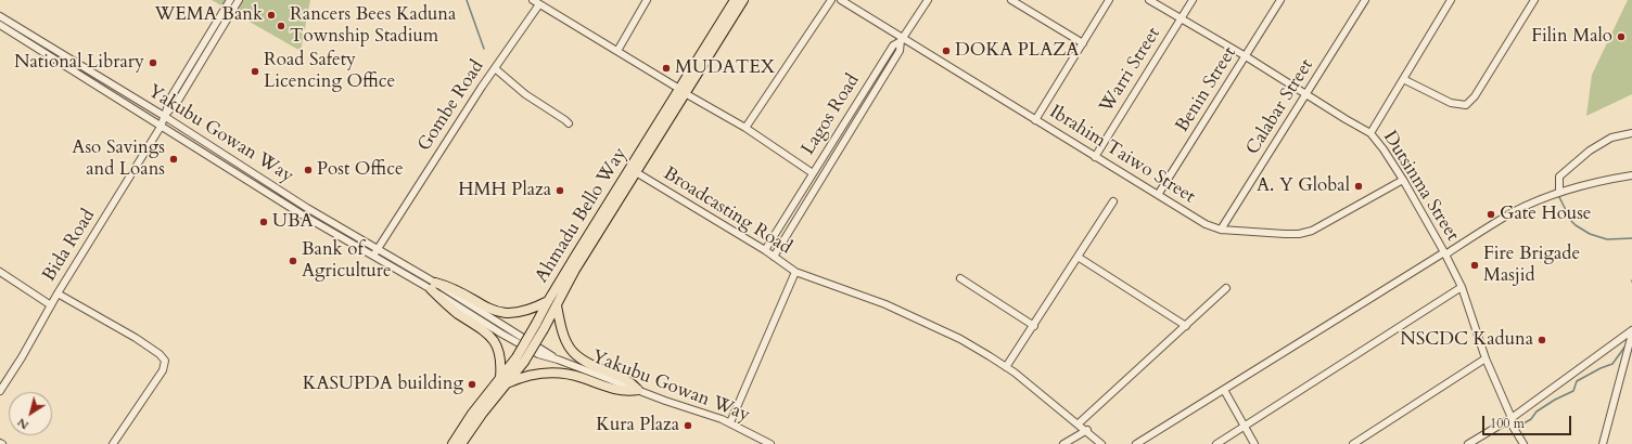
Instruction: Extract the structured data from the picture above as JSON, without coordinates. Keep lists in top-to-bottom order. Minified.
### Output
{"streets":{"main road":["Ahmadu Bello Way"],"street":["Warri Street","Benin Street","Gombe Road","Calabar Street","Lagos Road","Yakubu Gowan Way","Ibrahim Taiwo Street","Dutsinma Street","Broadcasting Road","Bida Road"]},"crossings":[["Warri Street","Ibrahim Taiwo Street"],["Warri Street","Dutsinma Street"],["Benin Street","Ibrahim Taiwo Street"],["Benin Street","Dutsinma Street"],["Gombe Road","Yakubu Gowan Way"],["Calabar Street","Ibrahim Taiwo Street"],["Calabar Street","Dutsinma Street"],["Lagos Road","Ibrahim Taiwo Street"],["Lagos Road","Broadcasting Road"],["Yakubu Gowan Way","Broadcasting Road"],["Yakubu Gowan Way","Bida Road"],["Ibrahim Taiwo Street","Dutsinma Street"],["Broadcasting Road","Ahmadu Bello Way"]],"places":["WEMA Bank","Rancers Bees Kaduna Township Stadium","Filin Malo","DOKA PLAZA","National Library","MUDATEX","Road Safety Licencing Office","Aso Savings and Loans","Post Office","A. Y Global","HMH Plaza","Gate House","UBA","Bank of Agriculture","Fire Brigade Masjid","NSCDC Kaduna","KASUPDA building","Kura Plaza"],"scale_bar":"100 m","north":"bottom left"}
